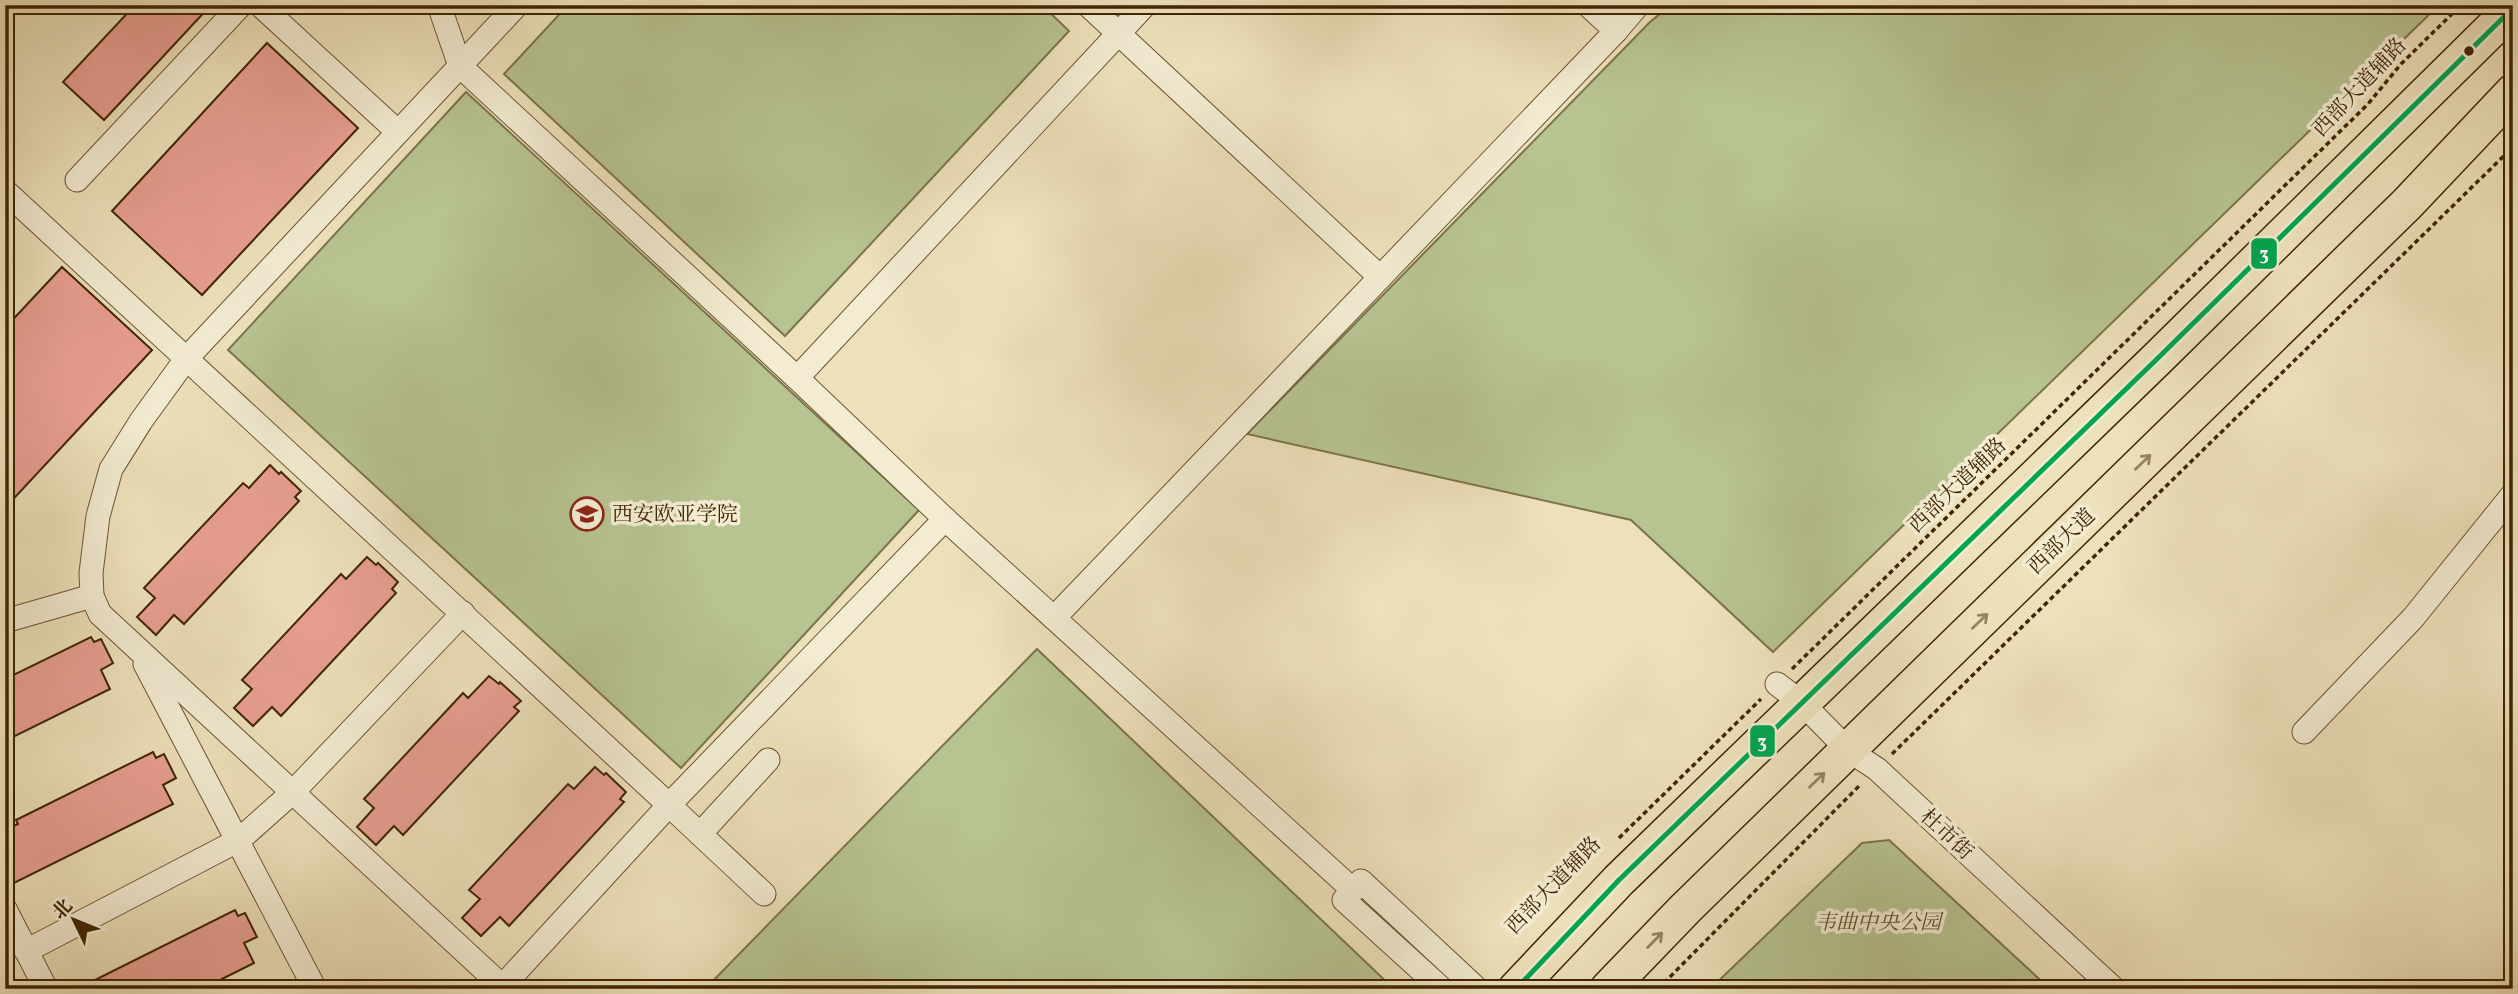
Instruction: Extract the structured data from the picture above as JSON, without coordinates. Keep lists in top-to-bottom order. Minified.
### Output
{"streets":{"main road":["西部大道"],"street":["杜市街"],"path":["西部大道辅路"]},"crossings":[["西部大道辅路","杜市街"],["西部大道","杜市街"]],"parks":["韦曲中央公园"],"places":{"school or university":["西安欧亚学院"]},"lines":["transit line 3"],"north":"top left"}
